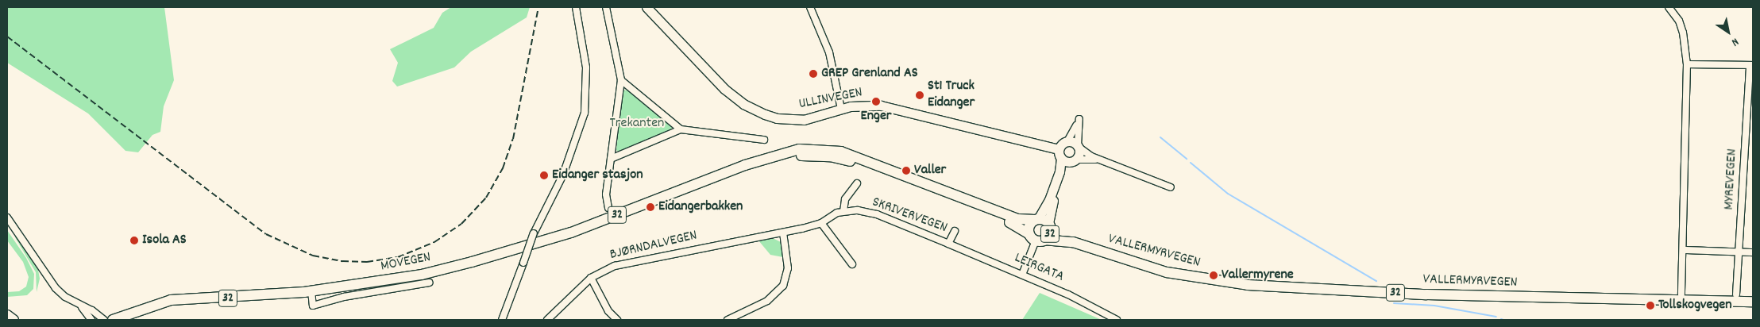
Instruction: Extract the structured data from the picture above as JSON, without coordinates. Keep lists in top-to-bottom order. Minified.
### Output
{"streets":{"main road":["ULLINVEGEN","32","VALLERMYRVEGEN","MOVEGEN"],"street":["MYREVEGEN","SKRIVERVEGEN","BJØRNDALVEGEN","LEIRGATA"]},"crossings":[["32","VALLERMYRVEGEN"],["SKRIVERVEGEN","BJØRNDALVEGEN"],["SKRIVERVEGEN","LEIRGATA"],["VALLERMYRVEGEN","MOVEGEN"]],"parks":["Trekanten"],"places":["GREP Grenland AS","St1 Truck Eidanger","Enger","Valler","Eidanger stasjon","Eidangerbakken","Isola AS","Vallermyrene","Tollskogvegen"],"north":"bottom right"}
